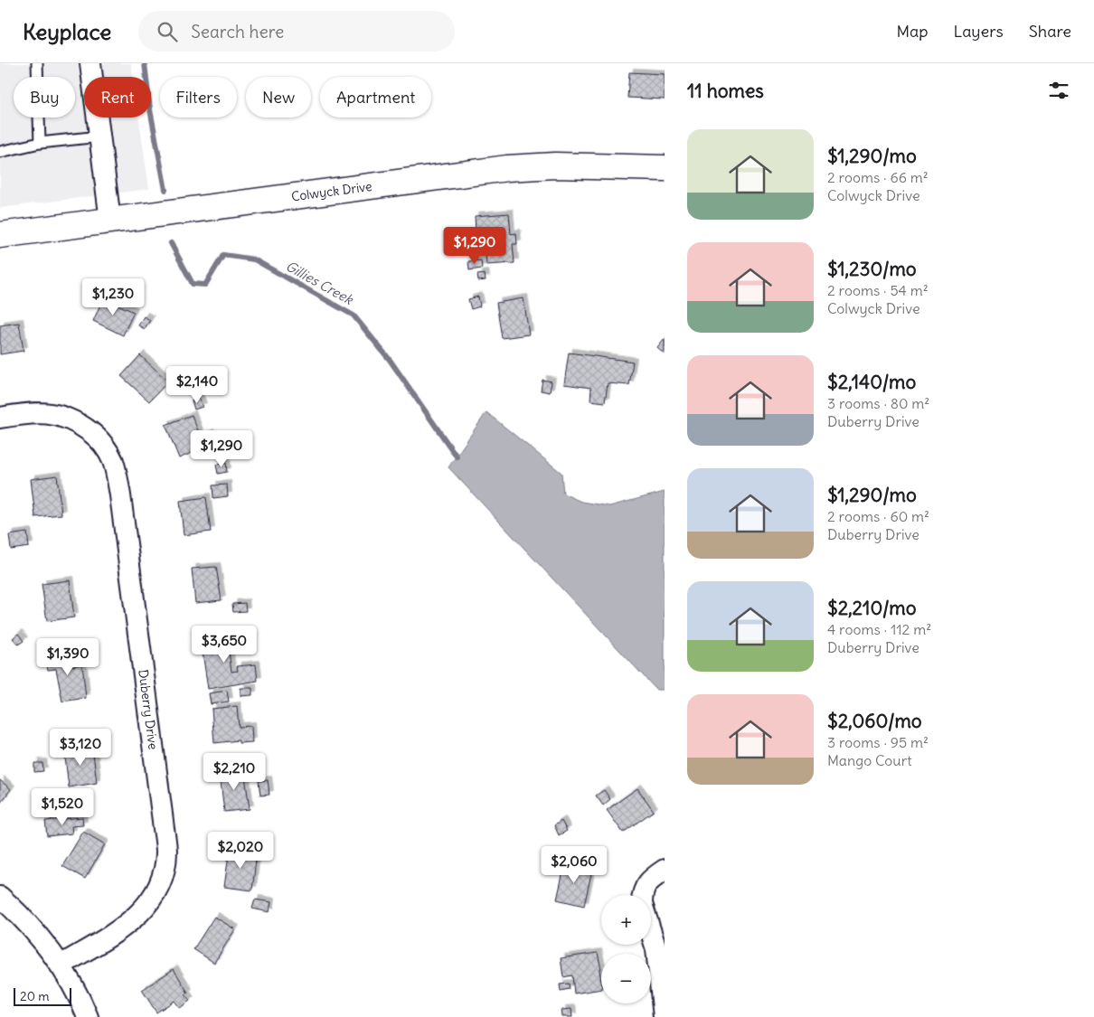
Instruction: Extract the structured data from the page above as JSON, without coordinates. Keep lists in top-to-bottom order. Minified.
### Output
{"streets":{"street":["Colwyck Drive","Duberry Drive"]},"water":["Gillies Creek"],"scale_bar":"20 m","page":{"header":"Keyplace","search":"Search here","nav":["Map","Layers","Share"],"heading":"11 homes","chip":["Buy","Rent","Filters","New","Apartment"],"list":[{"name":"$1,290/mo","note":"2 rooms · 66 m² · Colwyck Drive"},{"name":"$1,230/mo","note":"2 rooms · 54 m² · Colwyck Drive"},{"name":"$2,140/mo","note":"3 rooms · 80 m² · Duberry Drive"},{"name":"$1,290/mo","note":"2 rooms · 60 m² · Duberry Drive"},{"name":"$2,210/mo","note":"4 rooms · 112 m² · Duberry Drive"},{"name":"$2,060/mo","note":"3 rooms · 95 m² · Mango Court"}],"price":["$1,290","$1,230","$2,140","$1,290","$3,650","$1,390","$3,120","$2,210","$1,520","$2,020","$2,060"],"map_buttons":["+","−"],"scale":"20 m"}}
